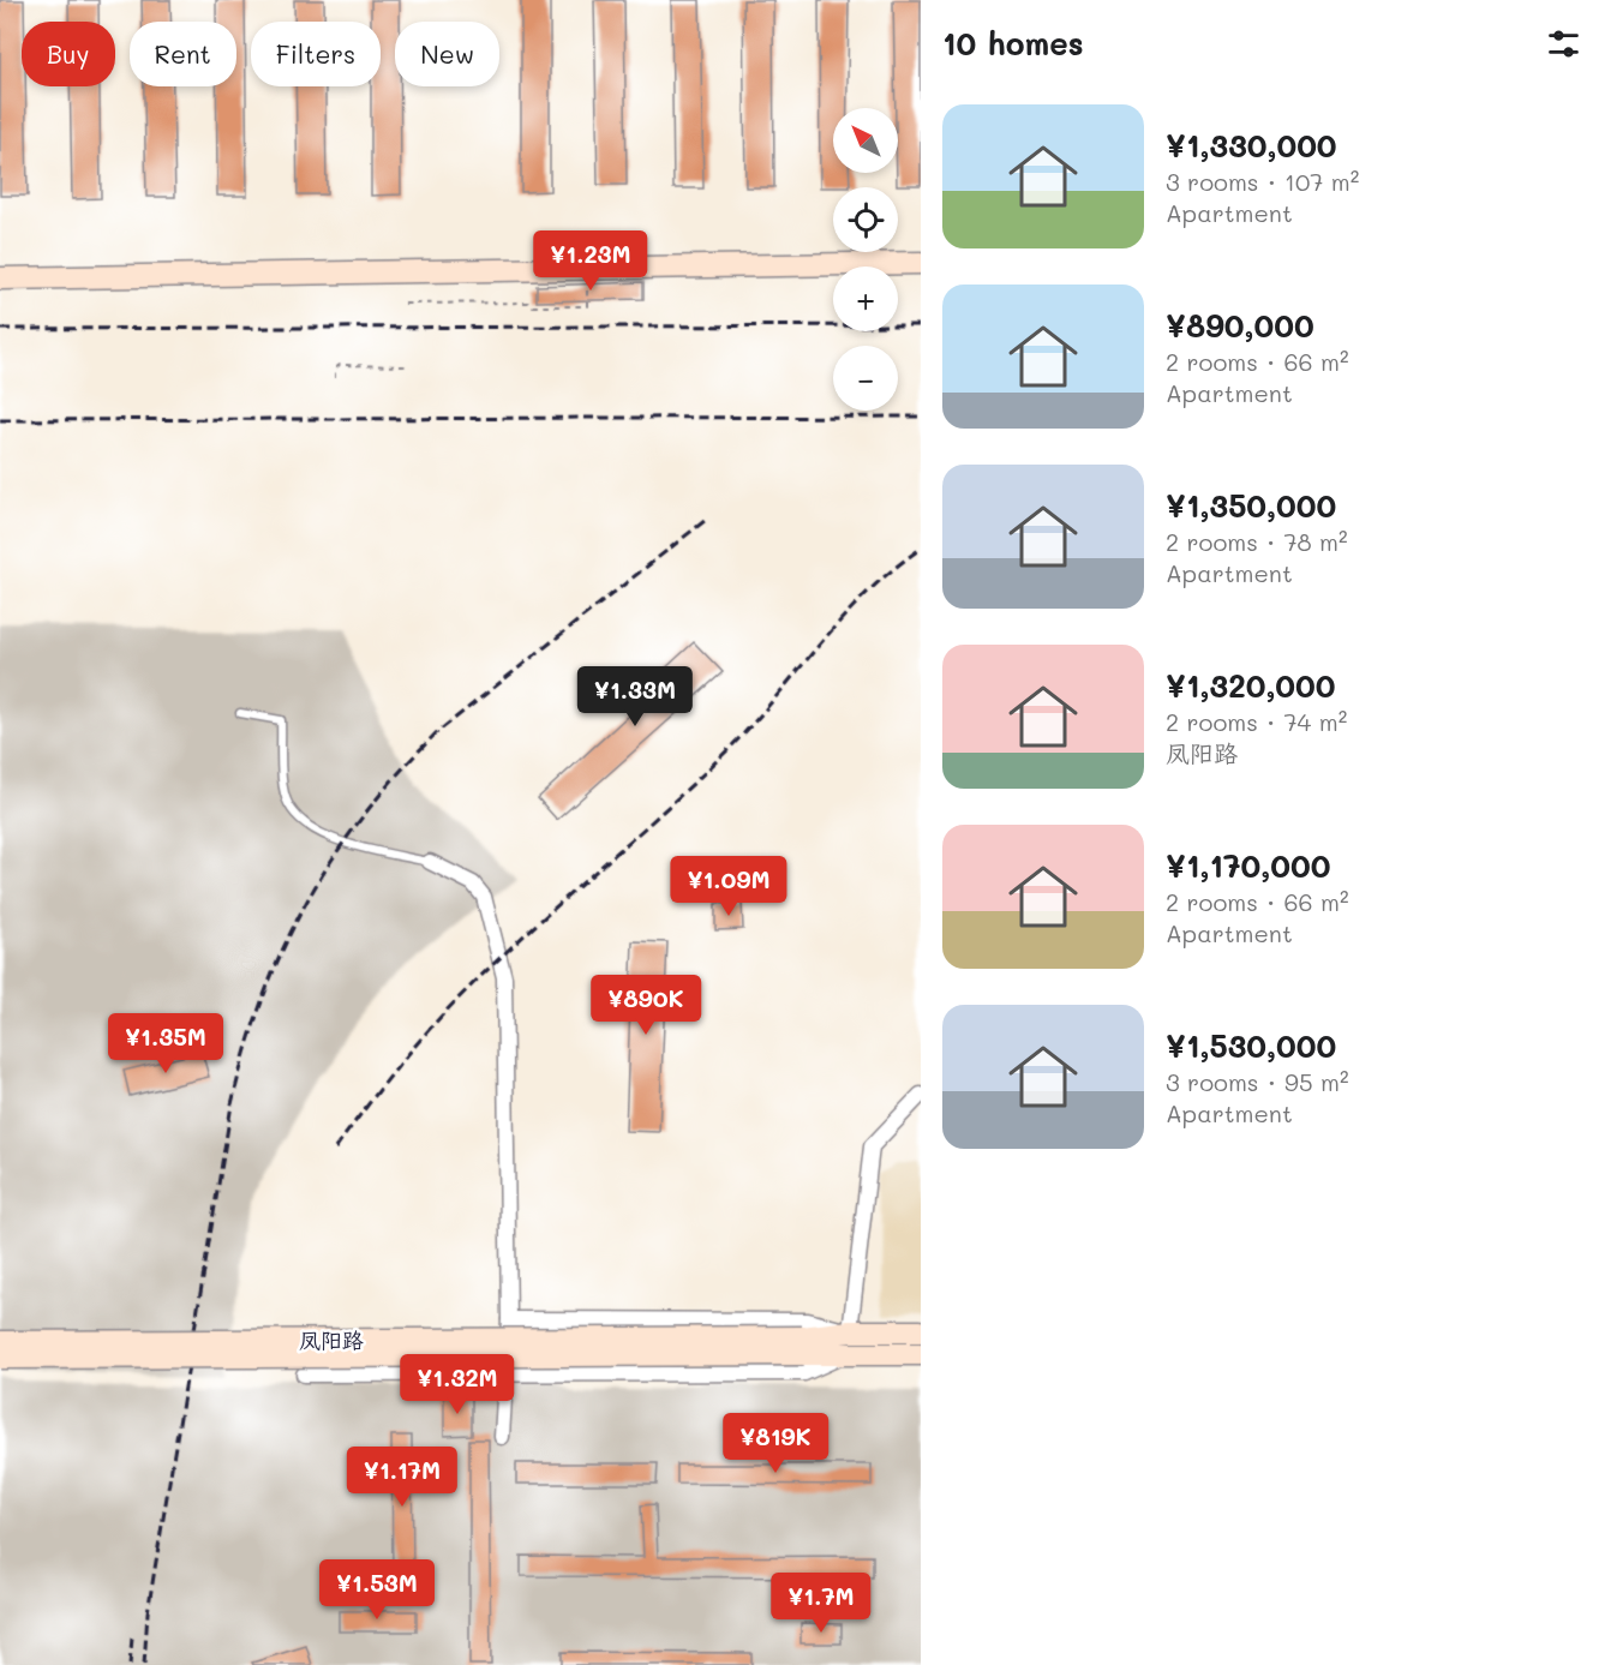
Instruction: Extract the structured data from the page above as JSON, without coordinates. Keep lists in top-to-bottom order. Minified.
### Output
{"streets":{"main road":["凤阳路"]},"north":"top left","page":{"heading":"10 homes","chip":["Buy","Rent","Filters","New"],"list":[{"name":"¥1,330,000","note":"3 rooms · 107 m² · Apartment"},{"name":"¥890,000","note":"2 rooms · 66 m² · Apartment"},{"name":"¥1,350,000","note":"2 rooms · 78 m² · Apartment"},{"name":"¥1,320,000","note":"2 rooms · 74 m² · 凤阳路"},{"name":"¥1,170,000","note":"2 rooms · 66 m² · Apartment"},{"name":"¥1,530,000","note":"3 rooms · 95 m² · Apartment"}],"map_buttons":["+","−"],"price":["¥1.23M","¥1.33M","¥1.09M","¥890K","¥1.35M","¥1.32M","¥819K","¥1.17M","¥1.53M","¥1.7M"]}}
